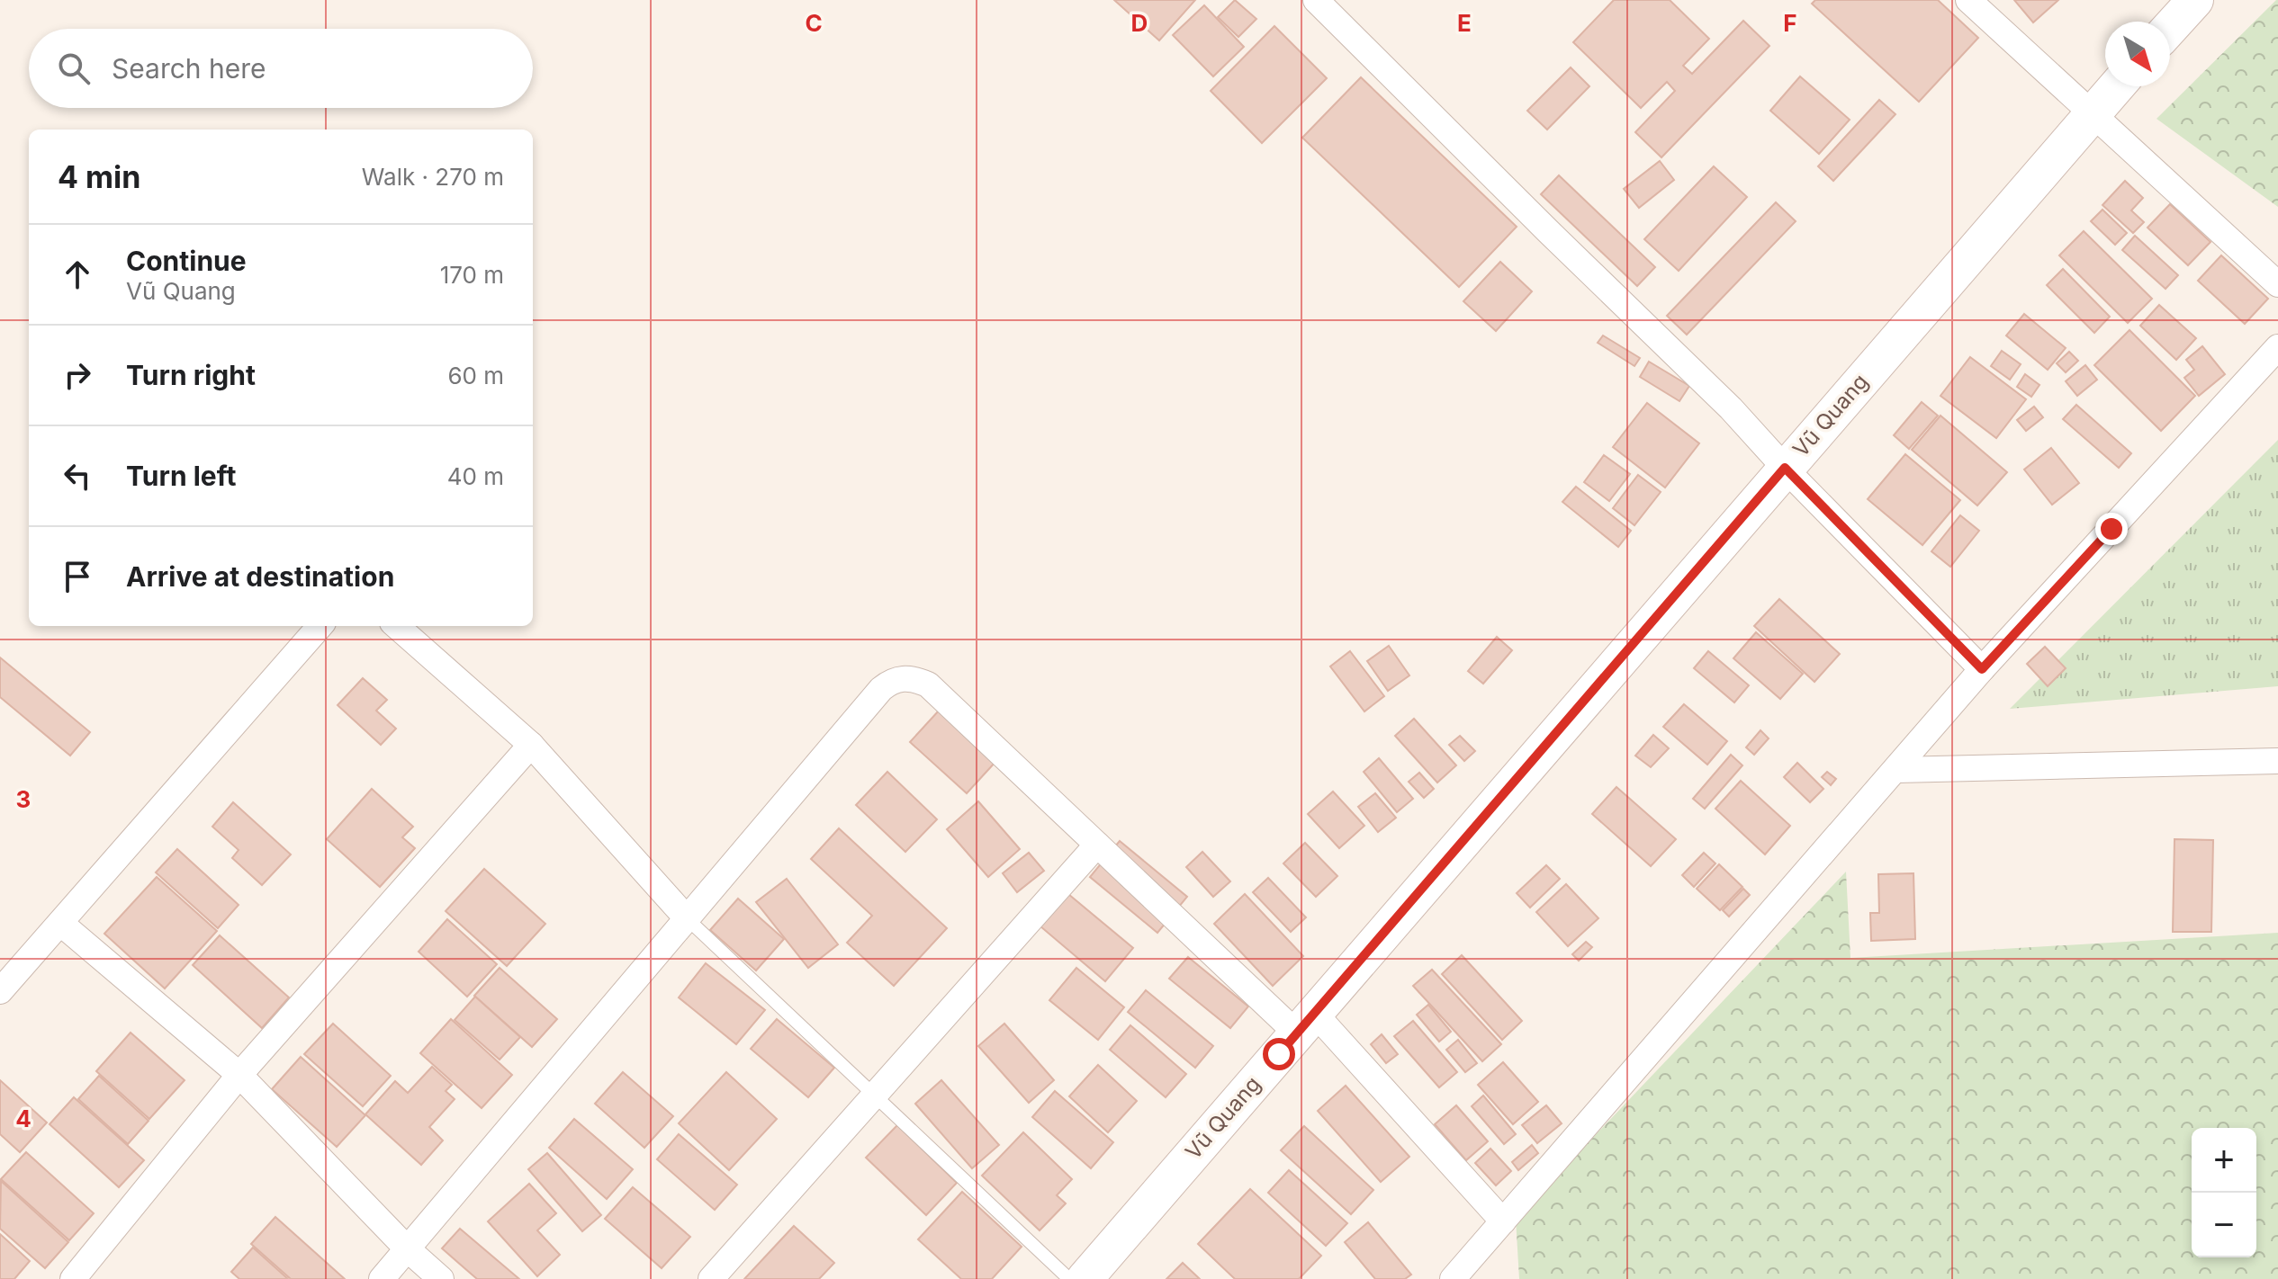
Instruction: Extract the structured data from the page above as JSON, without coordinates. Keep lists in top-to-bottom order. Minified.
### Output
{"streets":{"main road":["Vũ Quang"]},"north":"bottom right","page":{"search":"Search here","heading":["4 min","Walk · 270 m"],"list":[["Continue","Vũ Quang","170 m"],["Turn right","60 m"],["Turn left","40 m"],"Arrive at destination"],"map_buttons":["+","−"]},"grid":{"columns":["C","D","E","F"],"rows":["3","4"]}}
